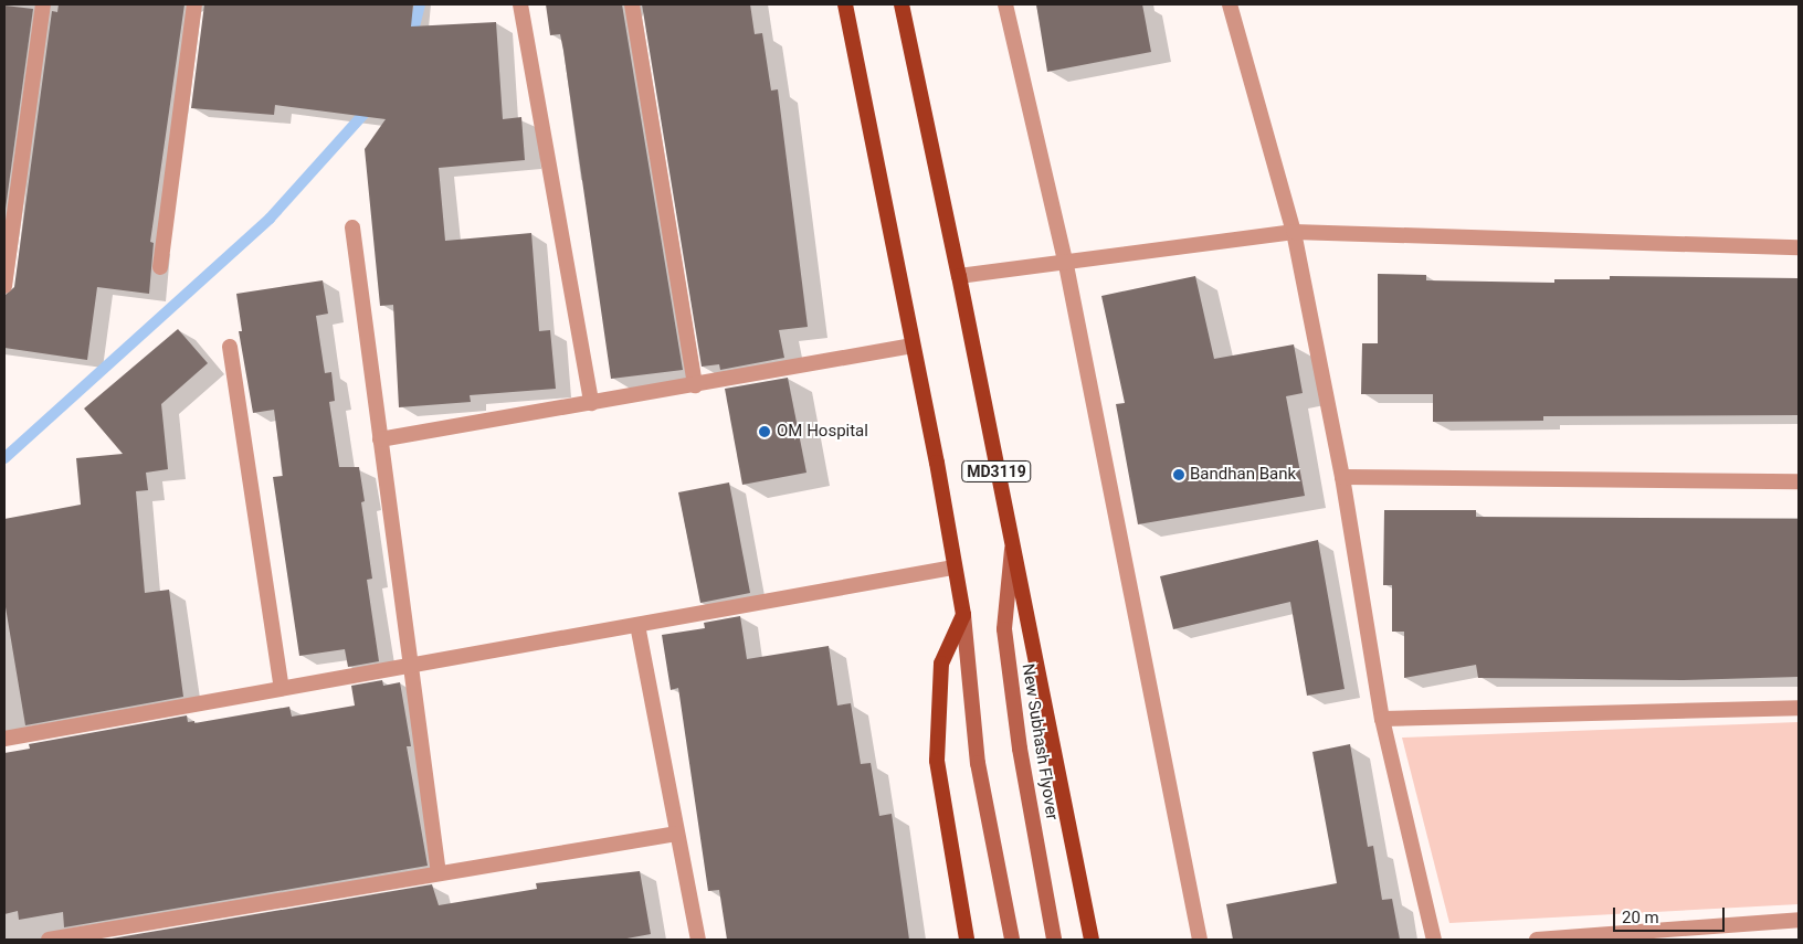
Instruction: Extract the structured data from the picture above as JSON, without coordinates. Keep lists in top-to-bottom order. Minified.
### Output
{"streets":{"main road":["MD3119","New Subhash Flyover"]},"crossings":[["MD3119","New Subhash Flyover"]],"places":["OM Hospital","Bandhan Bank"],"scale_bar":"20 m"}
